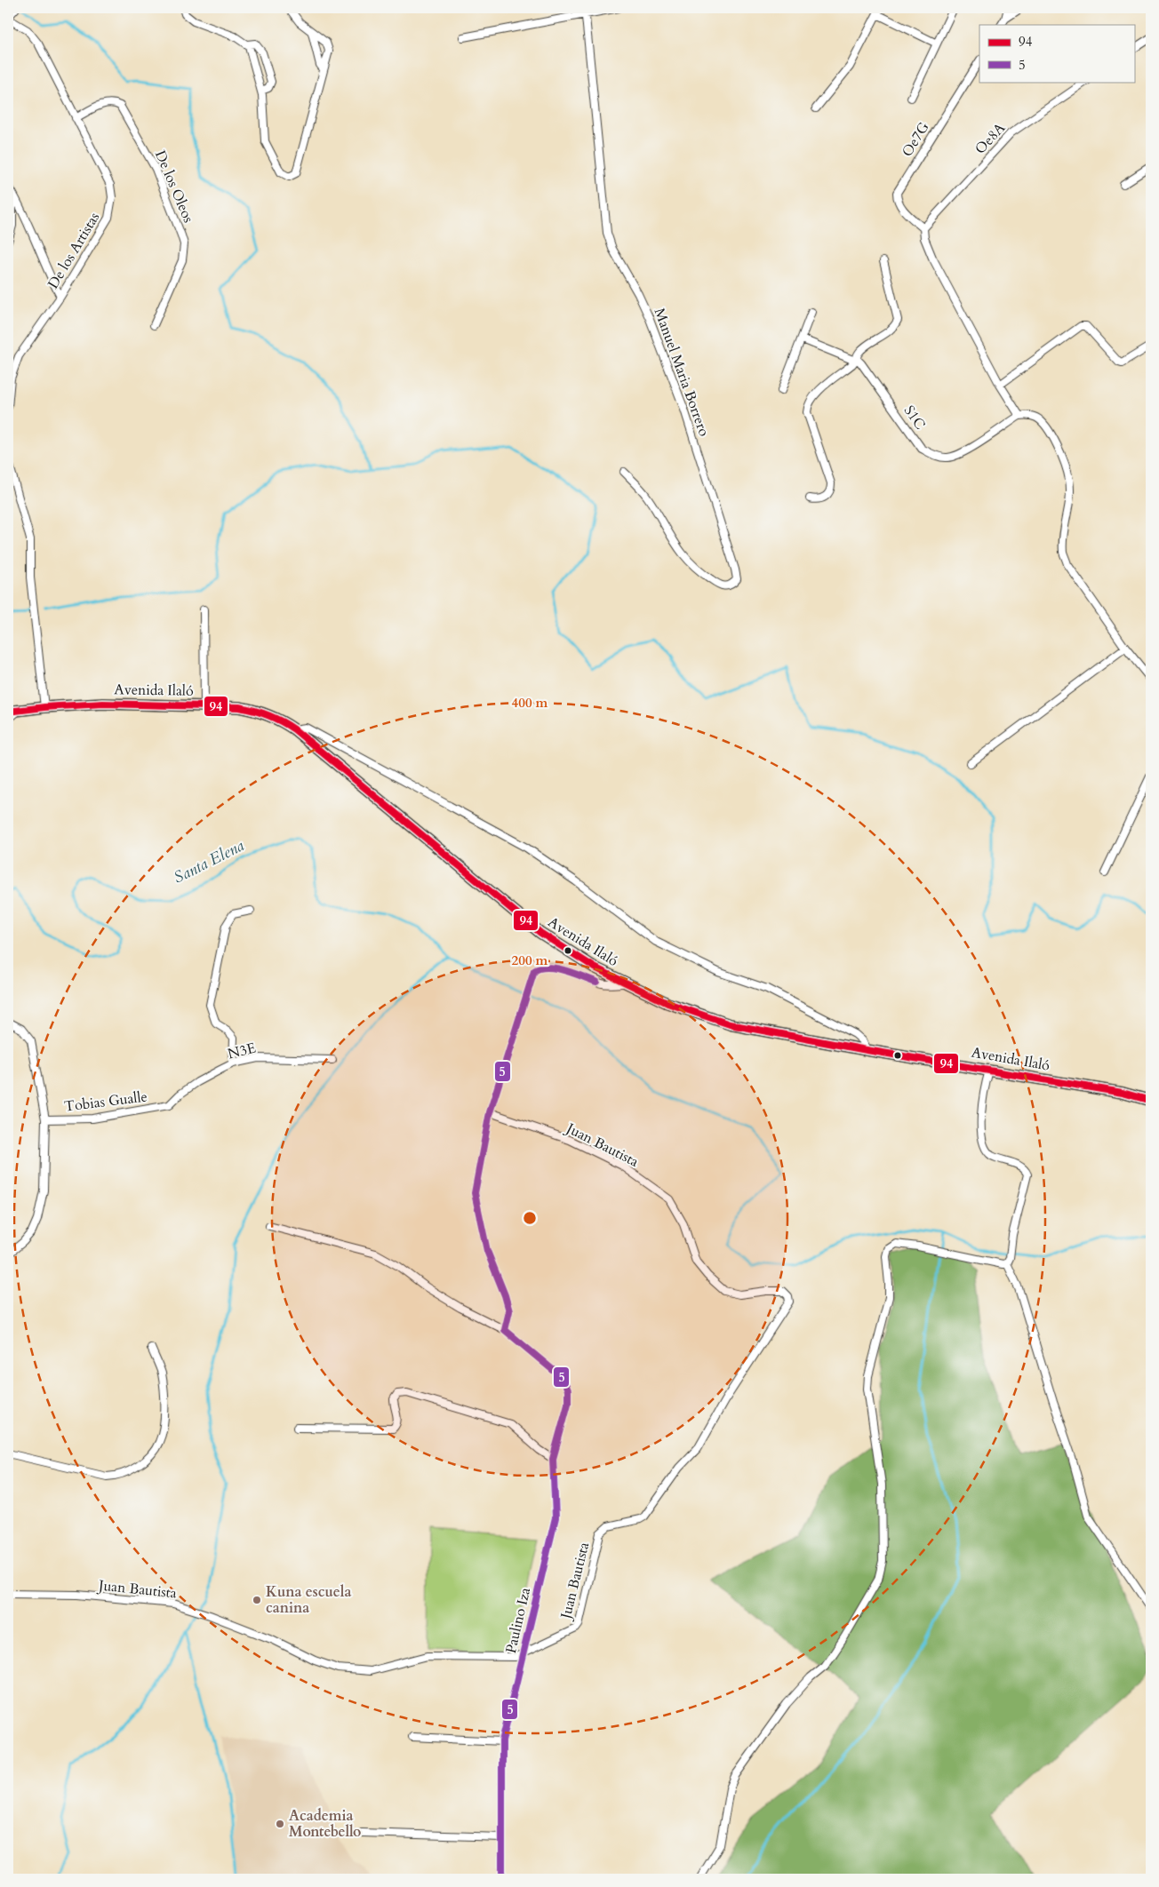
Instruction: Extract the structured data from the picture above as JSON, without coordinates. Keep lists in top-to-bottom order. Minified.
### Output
{"streets":{"main road":["Avenida Ilaló"],"street":["Oe8A","Oe7G","De los Oleos","De los Artistas","Manuel Maria Borrero","S1C","N3E","Tobias Gualle","Juan Bautista","Paulino Iza"]},"crossings":[["Oe8A","Oe7G"],["De los Oleos","De los Artistas"],["N3E","Tobias Gualle"],["Juan Bautista","Paulino Iza"]],"water":["Santa Elena"],"places":["Kuna escuela canina","Academia Montebello"],"lines":["transit line 94","transit line 5"],"legend":["94","5"],"rings":["400 m","200 m"]}
